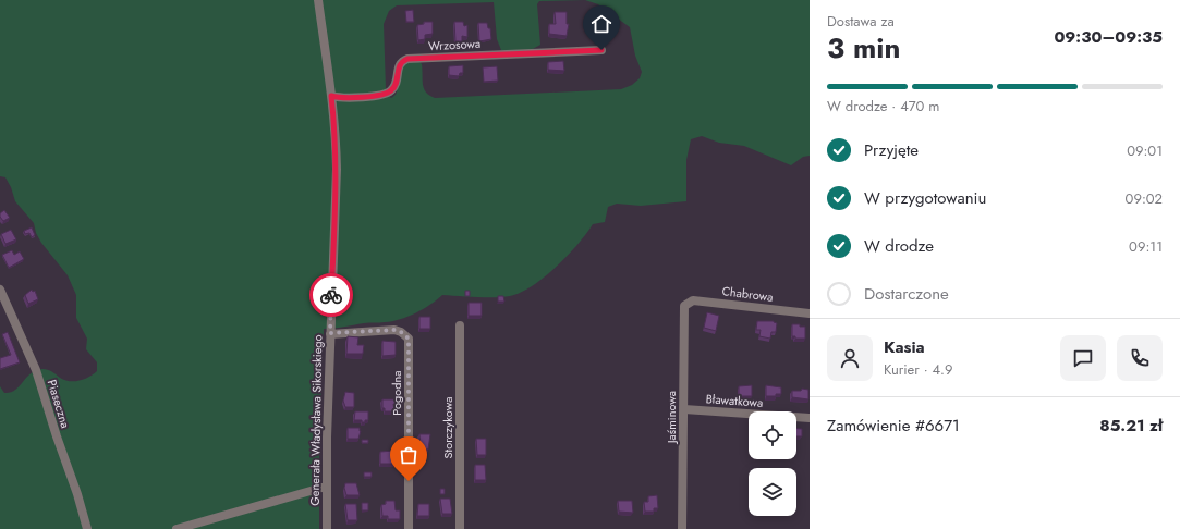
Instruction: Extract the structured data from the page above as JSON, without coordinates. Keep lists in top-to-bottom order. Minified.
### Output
{"streets":{"street":["Wrzosowa","Chabrowa","Pogodna","Bławatkowa","Piaseczna","Jaśminowa","Generała Władysława Sikorskiego","Storczykowa"]},"crossings":[["Wrzosowa","Generała Władysława Sikorskiego"],["Chabrowa","Jaśminowa"],["Pogodna","Generała Władysława Sikorskiego"],["Bławatkowa","Jaśminowa"]],"page":{"heading":["3 min","Dostawa za","09:30–09:35"],"panel":["Kasia","Kurier · 4.9","Zamówienie #6671","85.21 zł"],"bar":"W drodze · 470 m","list":[["Przyjęte","09:01"],["W przygotowaniu","09:02"],["W drodze","09:11"],"Dostarczone"]}}
